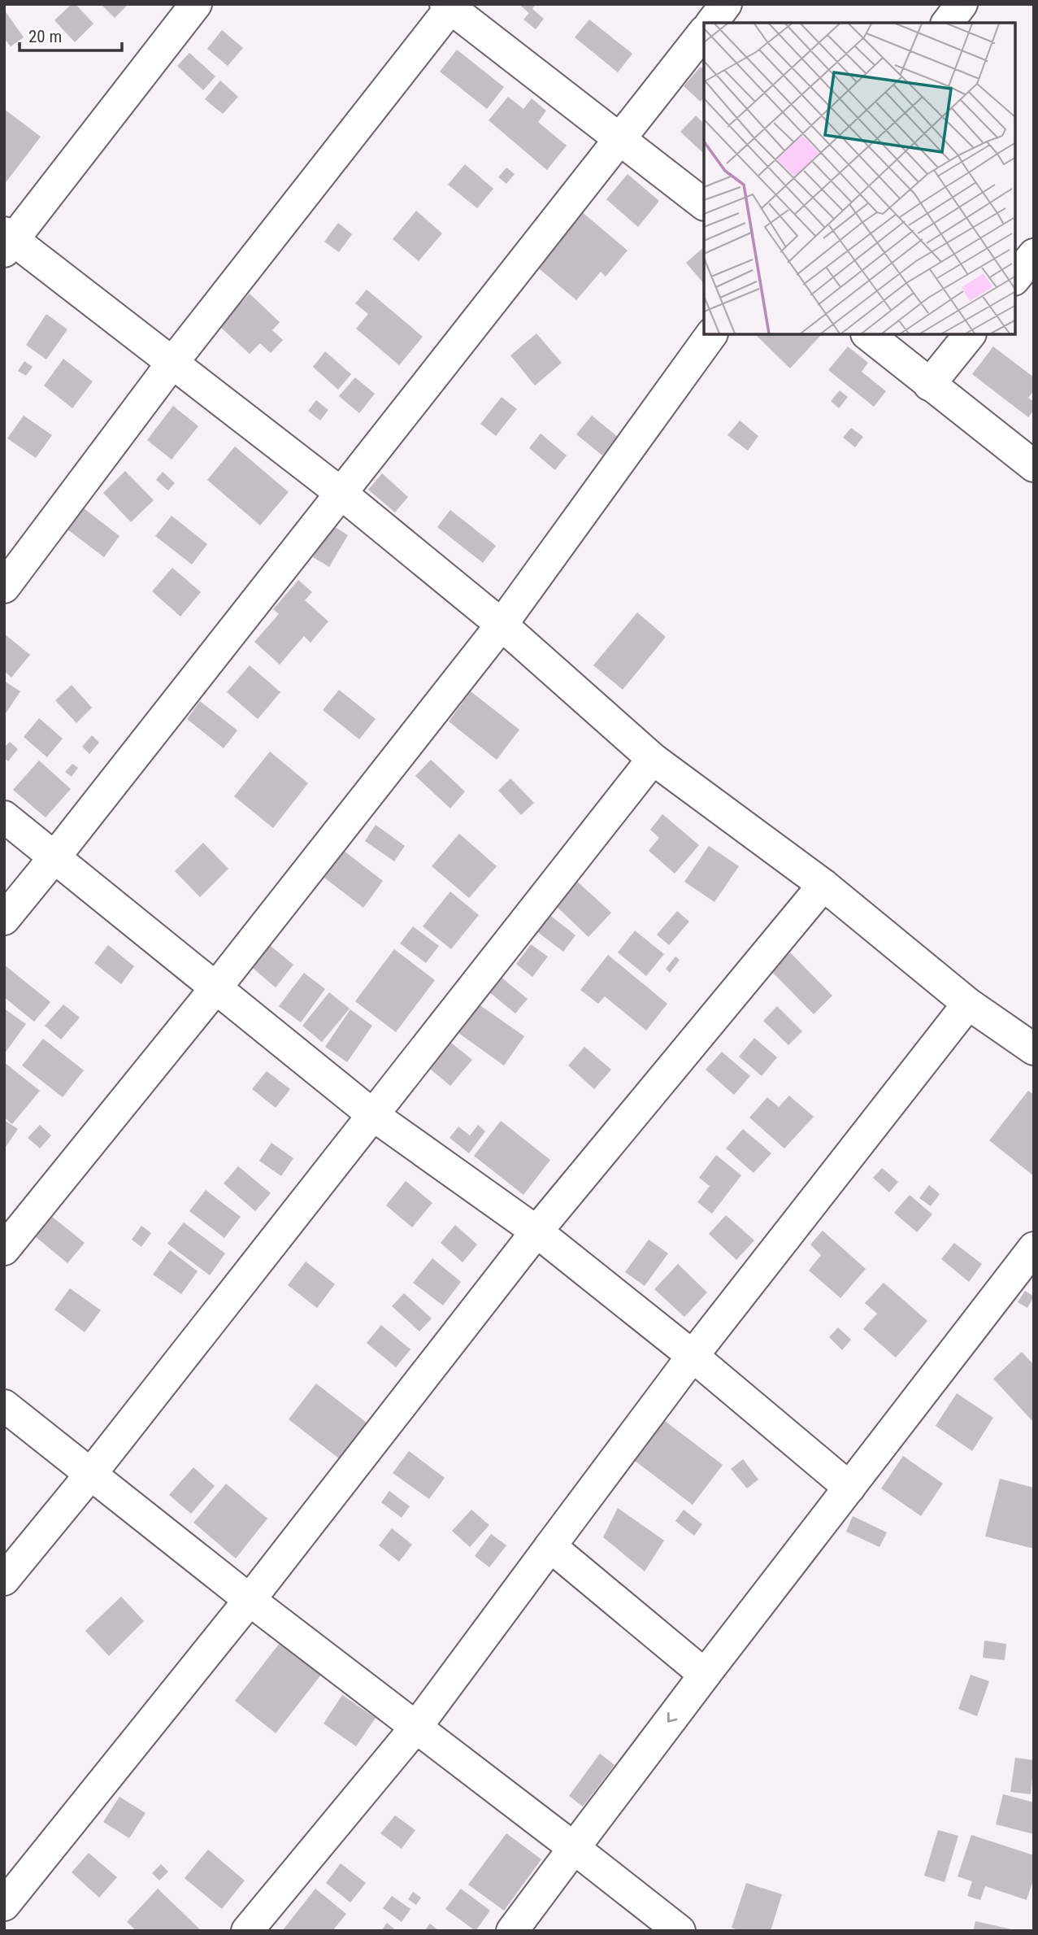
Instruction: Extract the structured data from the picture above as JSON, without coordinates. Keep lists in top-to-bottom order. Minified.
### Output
{"scale_bar":"20 m"}
